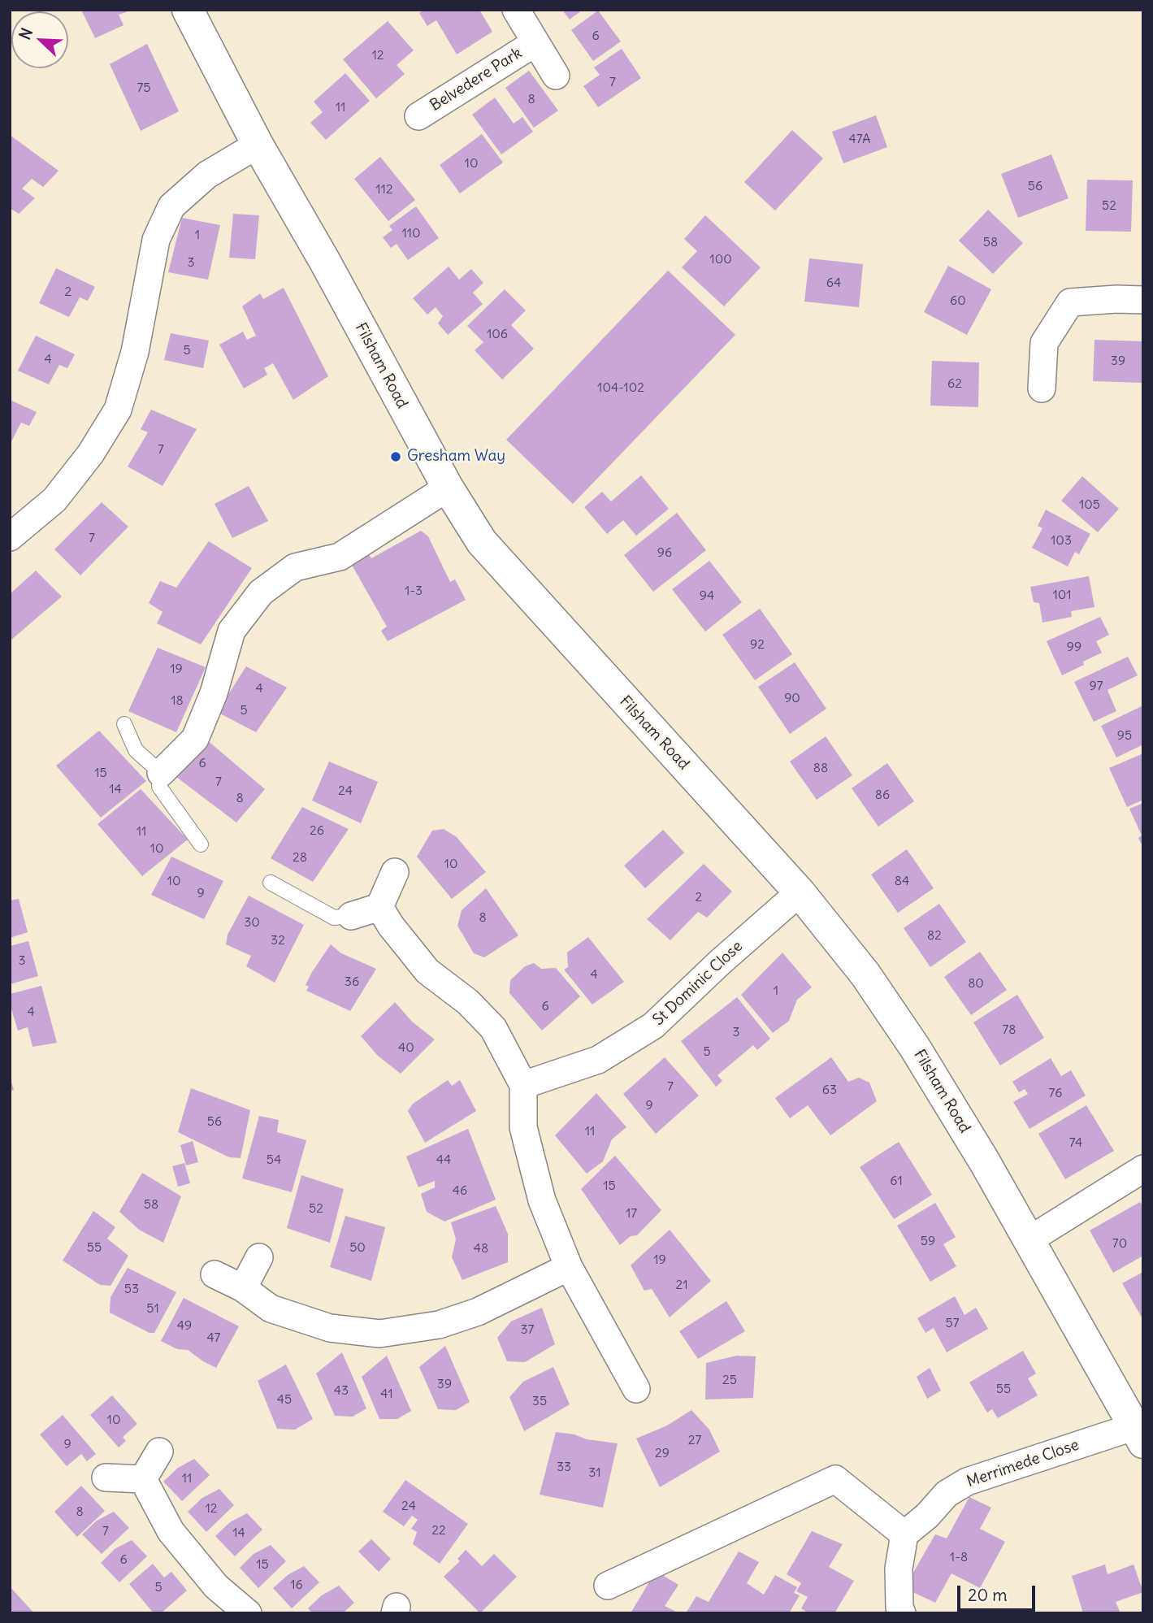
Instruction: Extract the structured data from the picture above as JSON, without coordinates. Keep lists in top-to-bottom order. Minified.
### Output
{"streets":{"street":["Belvedere Park","Filsham Road","St Dominic Close","Merrimede Close"]},"crossings":[["Filsham Road","St Dominic Close"],["Filsham Road","Merrimede Close"]],"places":["Gresham Way"],"house_numbers":["6","12","7","75","8","11","47A","10","56","112","52","110","1","58","100","3","64","2","60","106","5","4","39","62","104-102","7","105","7","103","96","1-3","101","94","92","99","19","97","4","90","18","5","95","6","88","15","7","14","24","86","8","26","11","10","28","10","10","84","9","2","8","30","82","32","3","4","36","80","1","6","4","78","3","40","5","7","63","76","9","56","11","74","54","44","61","15","46","58","52","17","59","70","55","50","48","19","21","53","51","57","49","37","47","25","39","55","43","41","45","35","10","27","9","29","33","31","11","24","12","8","22","7","14","1-8","6","15","16","5"],"scale_bar":"20 m","north":"top left"}
